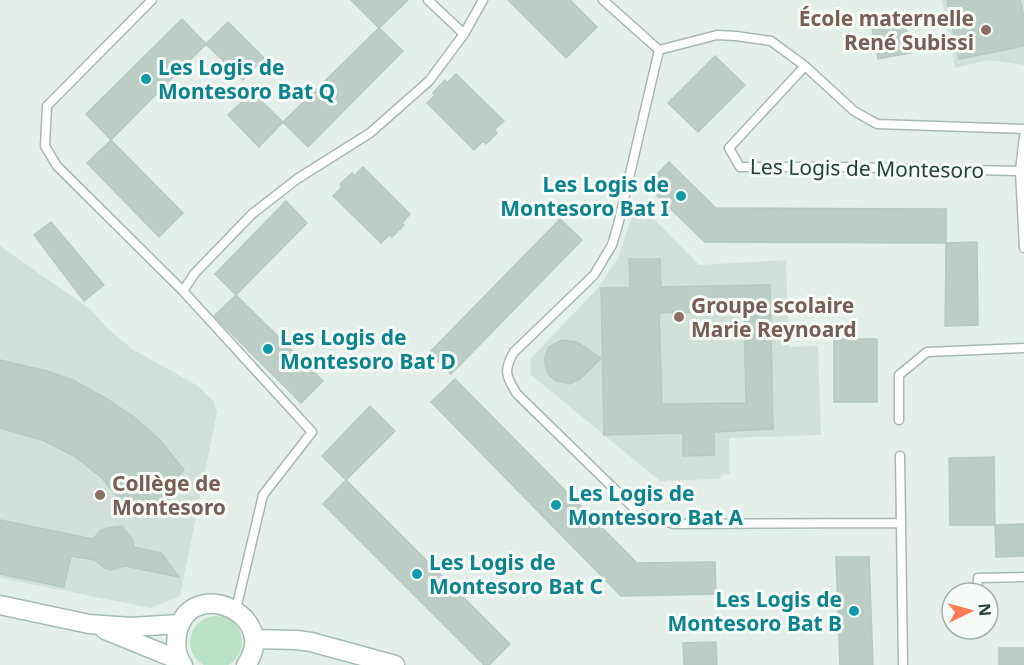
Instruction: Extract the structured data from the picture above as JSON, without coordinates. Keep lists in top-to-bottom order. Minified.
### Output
{"streets":{"lane":["Les Logis de Montesoro"]},"places":["École maternelle René Subissi","Les Logis de Montesoro Bat Q","Les Logis de Montesoro Bat I","Groupe scolaire Marie Reynoard","Les Logis de Montesoro Bat D","Collège de Montesoro","Les Logis de Montesoro Bat A","Les Logis de Montesoro Bat C","Les Logis de Montesoro Bat B"],"north":"right"}
